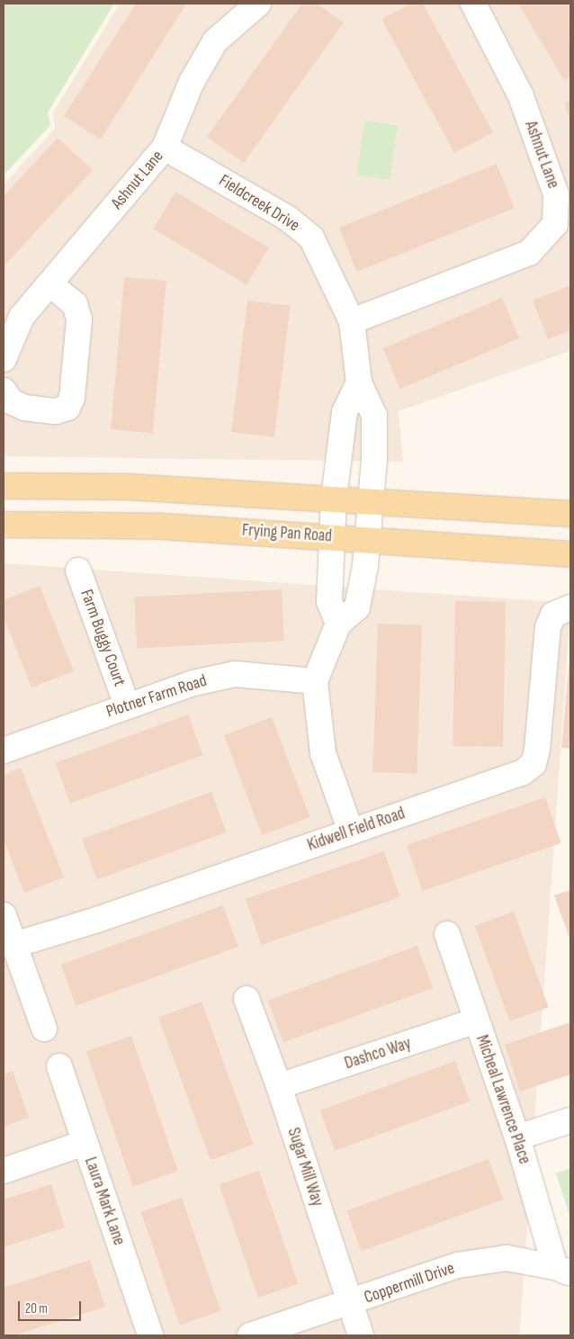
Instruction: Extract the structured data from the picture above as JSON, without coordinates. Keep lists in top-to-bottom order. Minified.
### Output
{"streets":{"main road":["Frying Pan Road"],"street":["Ashnut Lane","Fieldcreek Drive","Farm Buggy Court","Plotner Farm Road","Kidwell Field Road","Dashco Way","Micheal Lawrence Place","Sugar Mill Way","Laura Mark Lane","Coppermill Drive"]},"crossings":[["Ashnut Lane","Fieldcreek Drive"],["Fieldcreek Drive","Frying Pan Road"],["Farm Buggy Court","Plotner Farm Road"],["Dashco Way","Micheal Lawrence Place"],["Dashco Way","Sugar Mill Way"],["Micheal Lawrence Place","Coppermill Drive"],["Sugar Mill Way","Coppermill Drive"]],"scale_bar":"20 m"}
